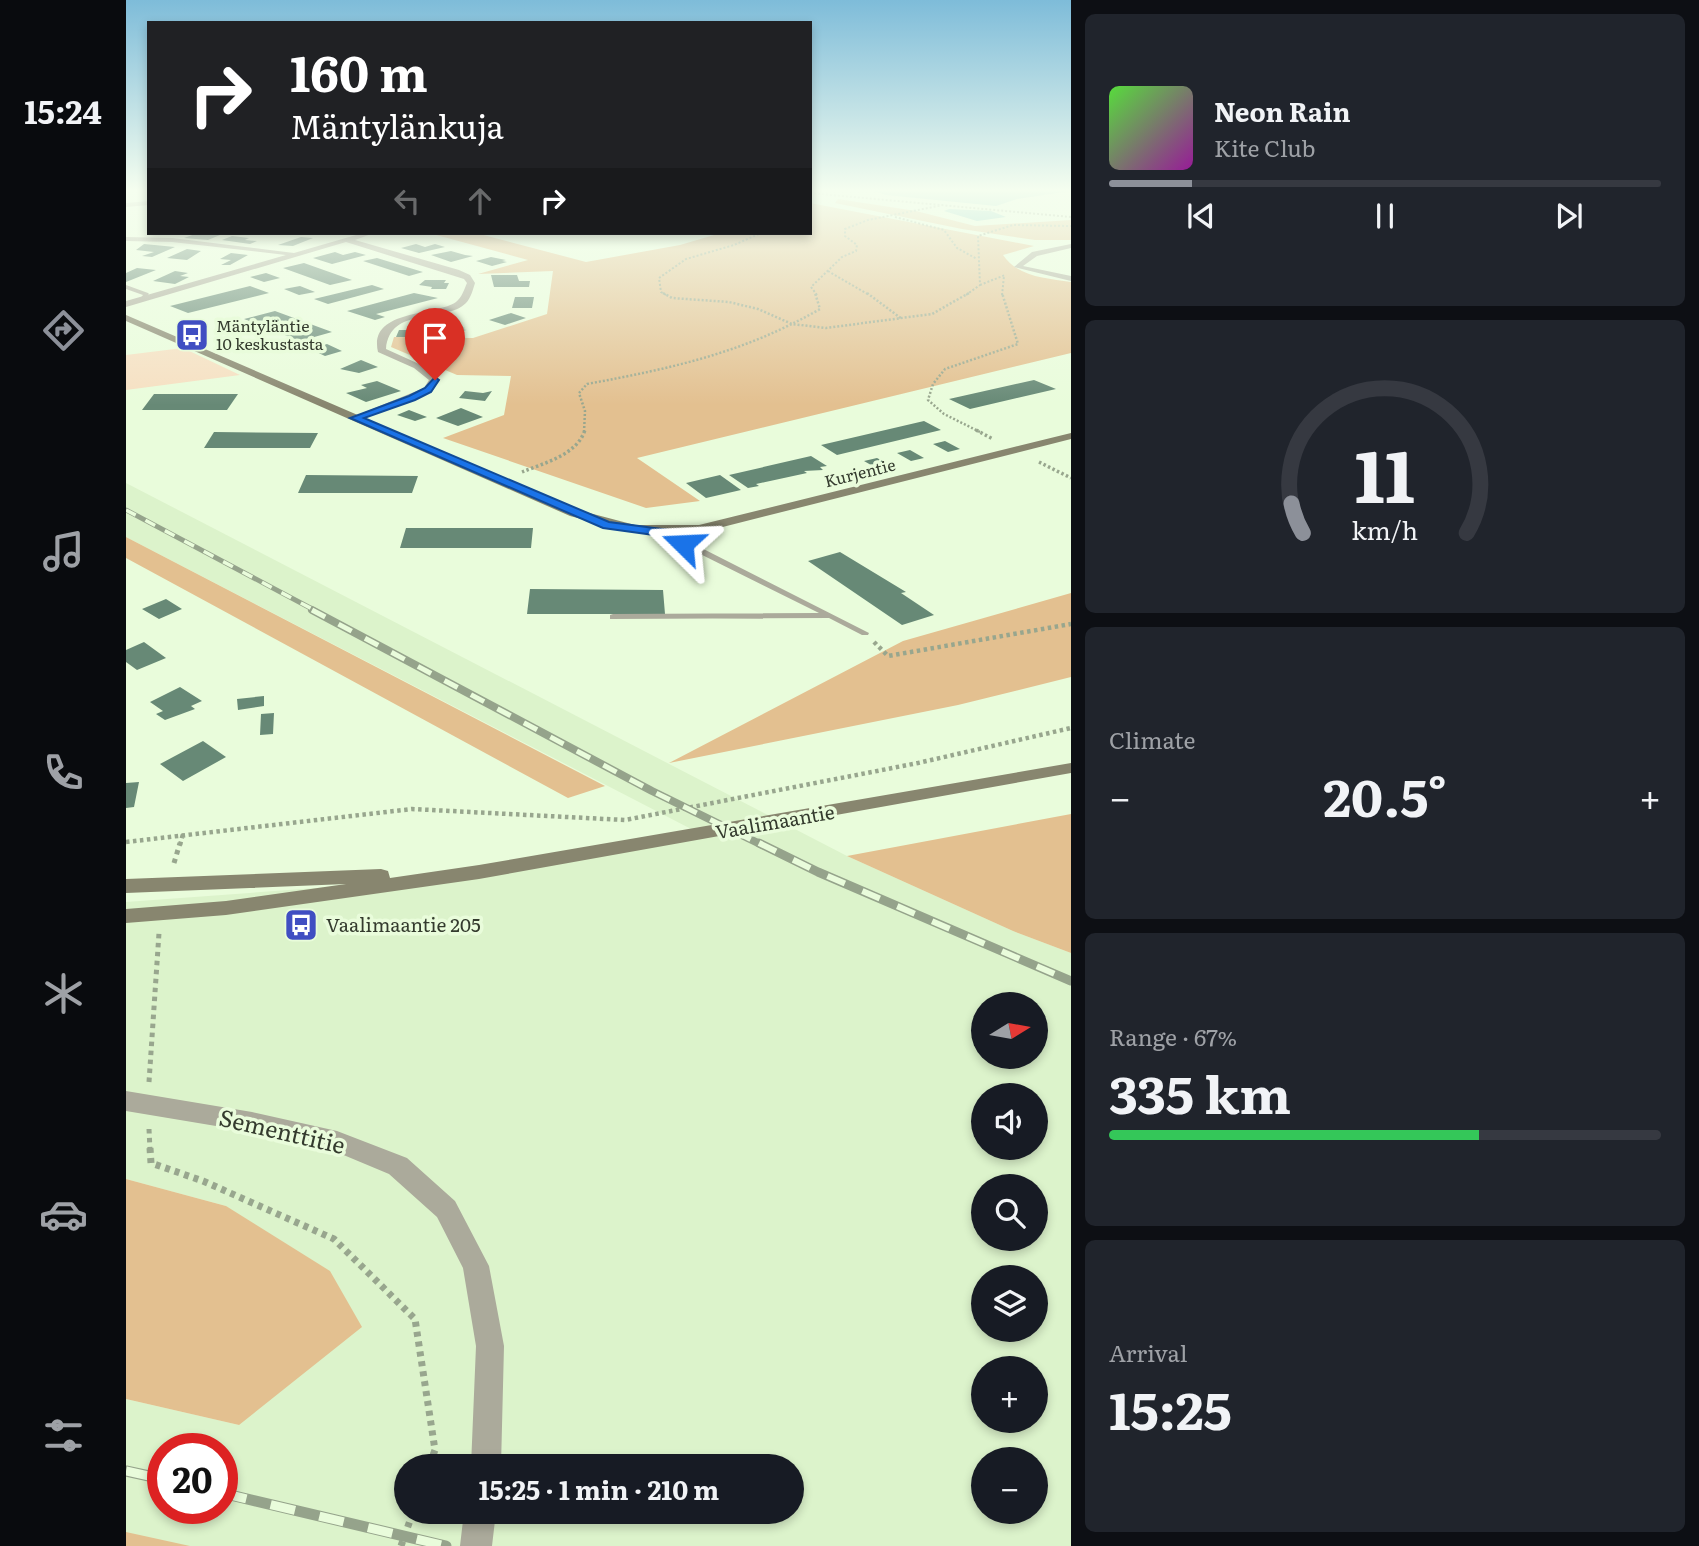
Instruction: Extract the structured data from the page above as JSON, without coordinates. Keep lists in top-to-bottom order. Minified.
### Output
{"streets":{"street":["Kurjentie","Vaalimaantie","Sementtitie"]},"places":{"bus stop":["Mäntyläntie 10 keskustasta","Vaalimaantie 205"]},"north":"right","page":{"tabs":"15:24","turn":["160 m","Mäntylänkuja"],"song":["Neon Rain","Kite Club"],"tile":["Climate",["Range · 67%","335 km"],["Arrival","15:25"]],"heat":["−","20.5°","+"],"map_buttons":["+","−"],"limit":"20","trip":"15:25 · 1 min · 210 m","gauge":["11","km/h"]}}
